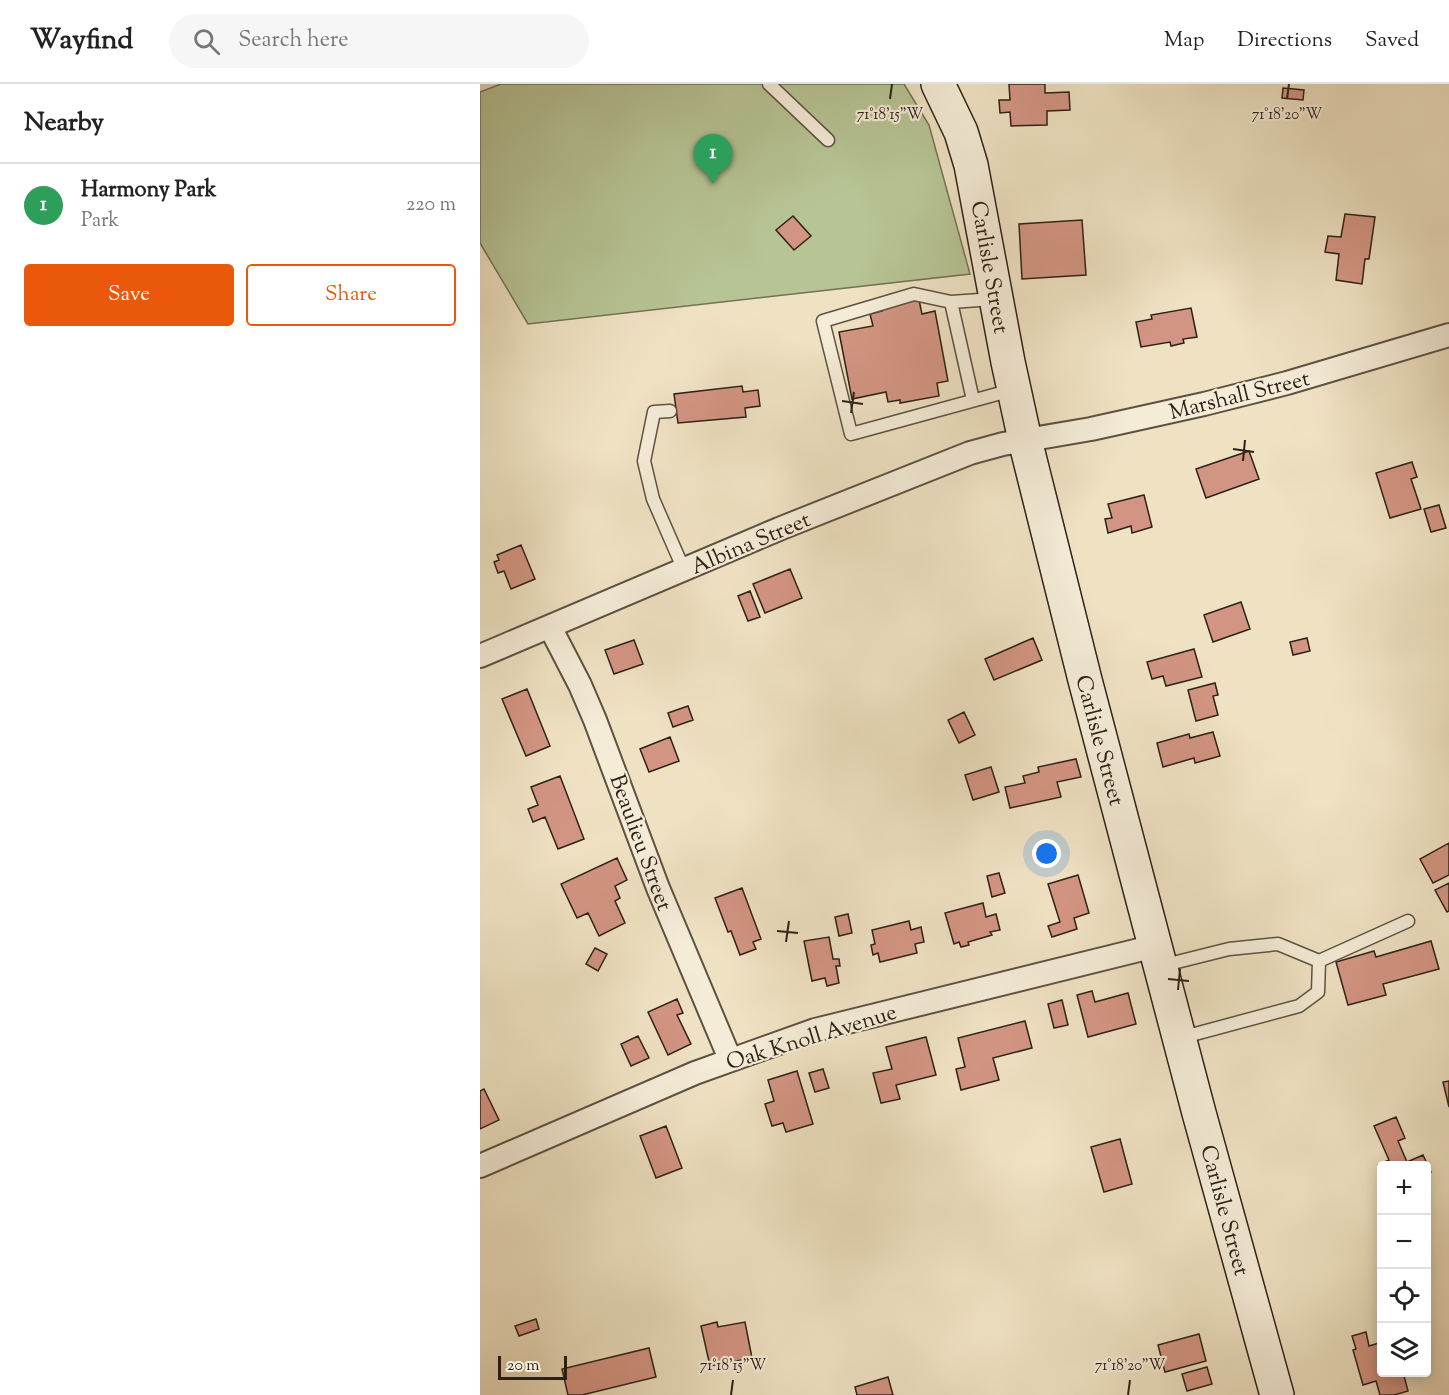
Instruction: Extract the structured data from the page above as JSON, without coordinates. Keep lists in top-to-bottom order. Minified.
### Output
{"streets":{"street":["Carlisle Street","Marshall Street","Albina Street","Beaulieu Street","Oak Knoll Avenue"]},"crossings":[["Carlisle Street","Marshall Street"],["Carlisle Street","Albina Street"],["Carlisle Street","Oak Knoll Avenue"],["Marshall Street","Albina Street"],["Albina Street","Beaulieu Street"],["Beaulieu Street","Oak Knoll Avenue"]],"scale_bar":"20 m","page":{"header":"Wayfind","search":"Search here","nav":["Map","Directions","Saved"],"heading":"Nearby","pins":"1","list":[{"mark":"1","name":"Harmony Park","note":"Park","value":"220 m"}],"buttons":["Save","Share"],"map_buttons":["+","−"],"scale":"20 m"},"coordinates":["71°18'15\"W","71°18'20\"W"]}
